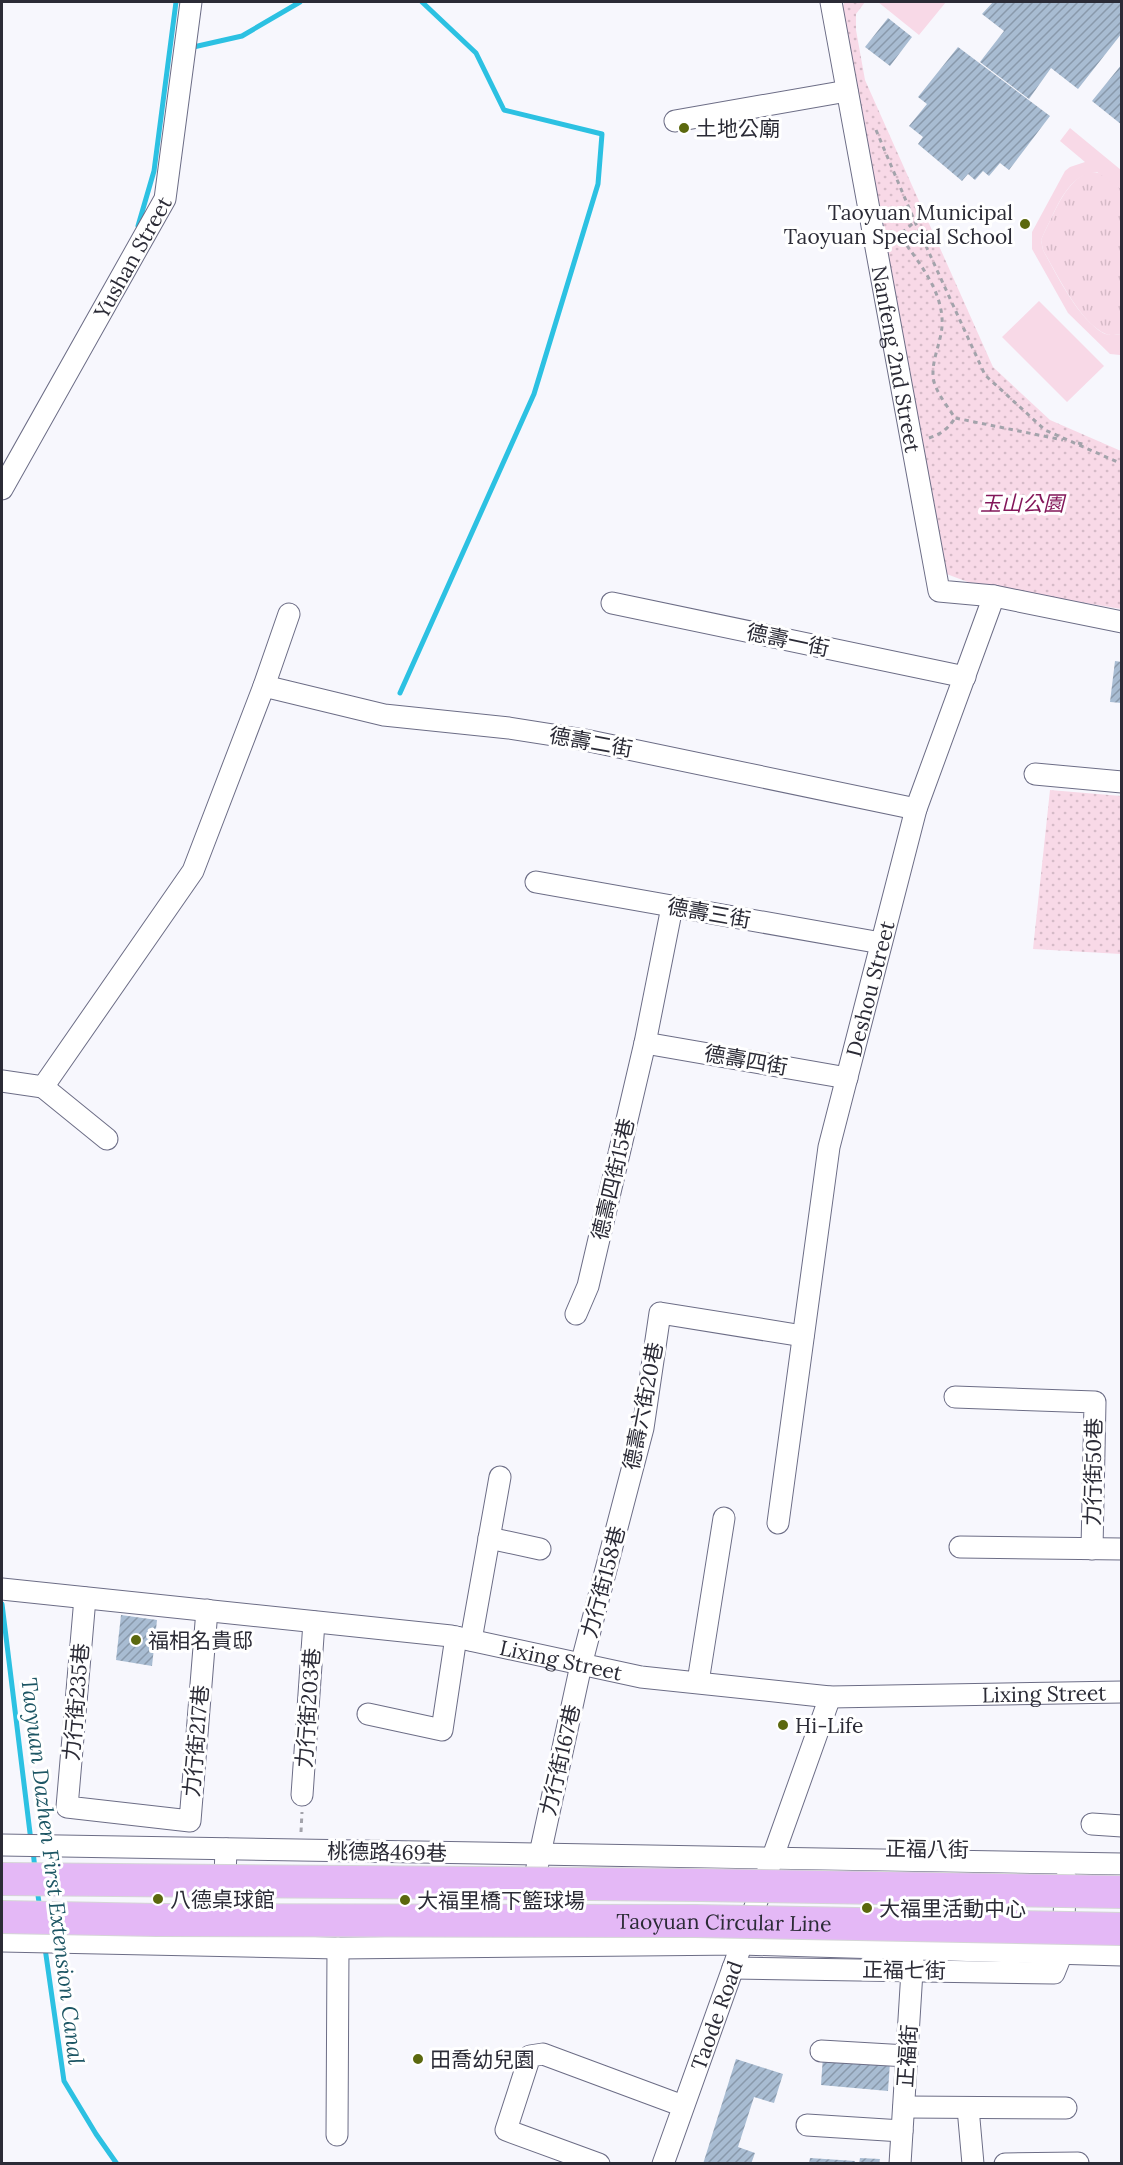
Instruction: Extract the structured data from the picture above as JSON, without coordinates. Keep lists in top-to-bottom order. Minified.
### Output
{"streets":{"highway":["Taoyuan Circular Line"],"street":["Yushan Street","Nanfeng 2nd Street","德壽一街","德壽二街","德壽三街","Deshou Street","德壽四街","德壽四街15巷","德壽六街20巷","力行街50巷","力行街158巷","Lixing Street","力行街235巷","力行街203巷","力行街217巷","力行街167巷","正福八街","桃德路469巷","正福七街","Taode Road","正福街"]},"crossings":[["Nanfeng 2nd Street","Deshou Street"],["德壽一街","Deshou Street"],["德壽二街","Deshou Street"],["德壽三街","Deshou Street"],["德壽三街","德壽四街15巷"],["Deshou Street","德壽四街"],["Deshou Street","德壽六街20巷"],["德壽四街","德壽四街15巷"],["德壽六街20巷","力行街158巷"],["力行街158巷","Lixing Street"],["力行街158巷","力行街167巷"],["Lixing Street","力行街235巷"],["Lixing Street","力行街203巷"],["Lixing Street","力行街217巷"],["Lixing Street","力行街167巷"],["Lixing Street","Taode Road"],["力行街235巷","力行街217巷"],["力行街167巷","桃德路469巷"],["正福八街","桃德路469巷"],["正福八街","Taode Road"],["桃德路469巷","Taode Road"],["正福七街","Taode Road"],["正福七街","正福街"]],"water":["Taoyuan Dazhen First Extension Canal"],"parks":["玉山公園"],"places":["土地公廟","Taoyuan Municipal Taoyuan Special School","福相名貴邸","Hi-Life","八德桌球館","大福里橋下籃球場","大福里活動中心","田喬幼兒園"]}
